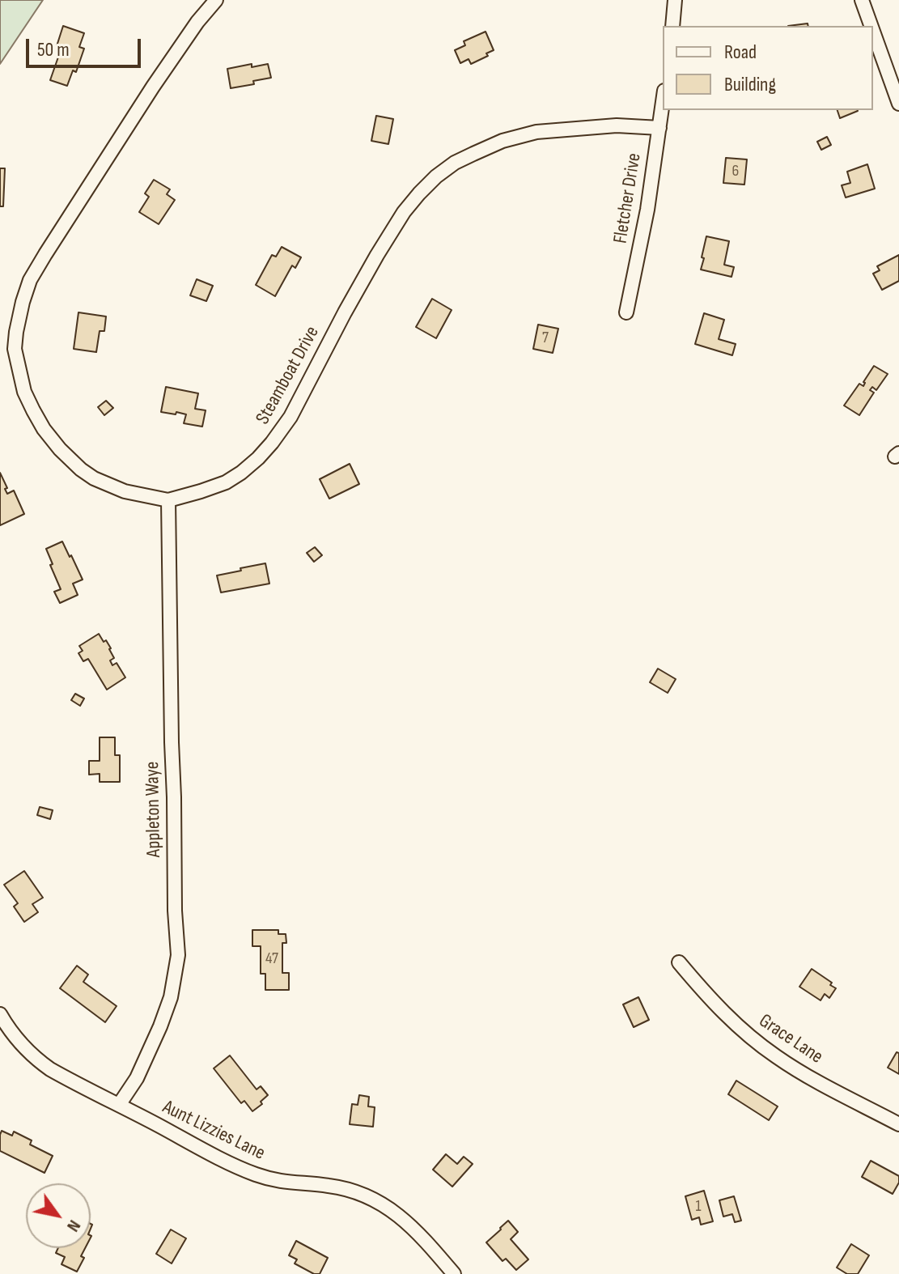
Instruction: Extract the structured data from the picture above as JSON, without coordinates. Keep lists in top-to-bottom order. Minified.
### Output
{"streets":{"street":["Fletcher Drive","Steamboat Drive","Appleton Waye","Grace Lane","Aunt Lizzies Lane"]},"crossings":[["Fletcher Drive","Steamboat Drive"],["Steamboat Drive","Appleton Waye"],["Appleton Waye","Aunt Lizzies Lane"]],"house_numbers":["6","7","47","1"],"legend":["Road","Building"],"scale_bar":"50 m","north":"bottom right"}
